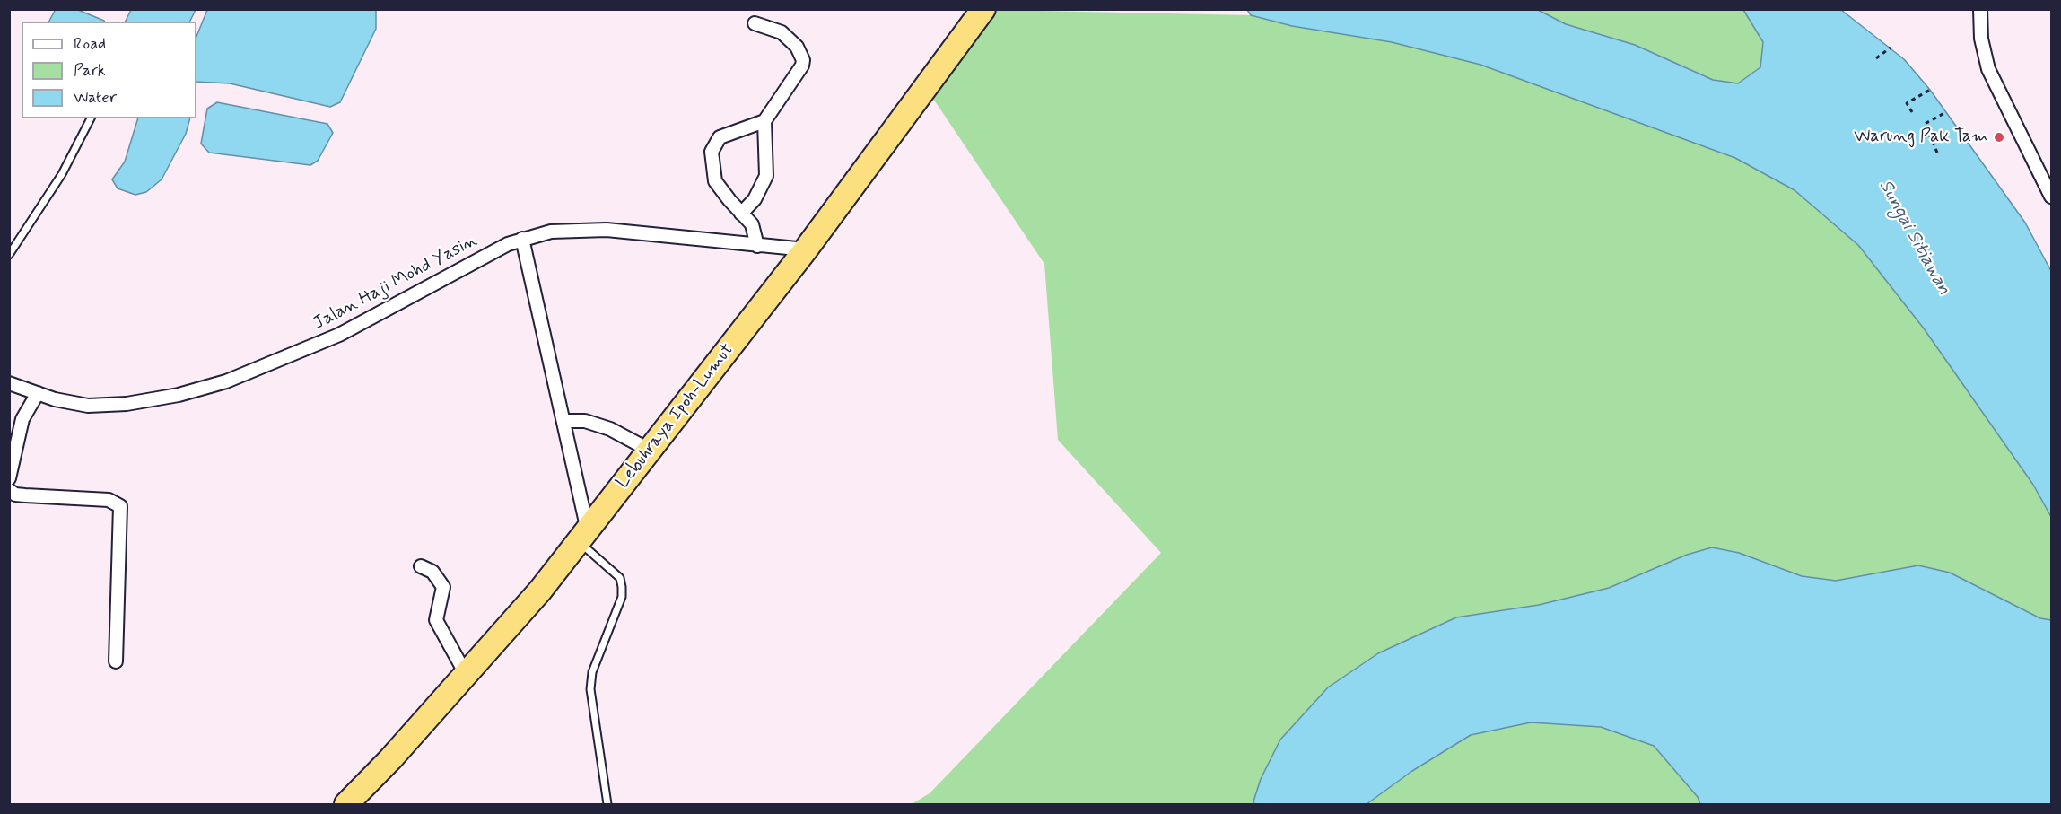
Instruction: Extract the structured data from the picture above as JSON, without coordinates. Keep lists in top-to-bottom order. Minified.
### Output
{"streets":{"highway":["Lebuhraya Ipoh-Lumut"],"street":["Jalan Haji Mohd Yasin"]},"crossings":[["Jalan Haji Mohd Yasin","Lebuhraya Ipoh-Lumut"]],"water":["Sungai Sitiawan"],"places":["Warung Pak Tam"],"legend":["Road","Park","Water"]}
